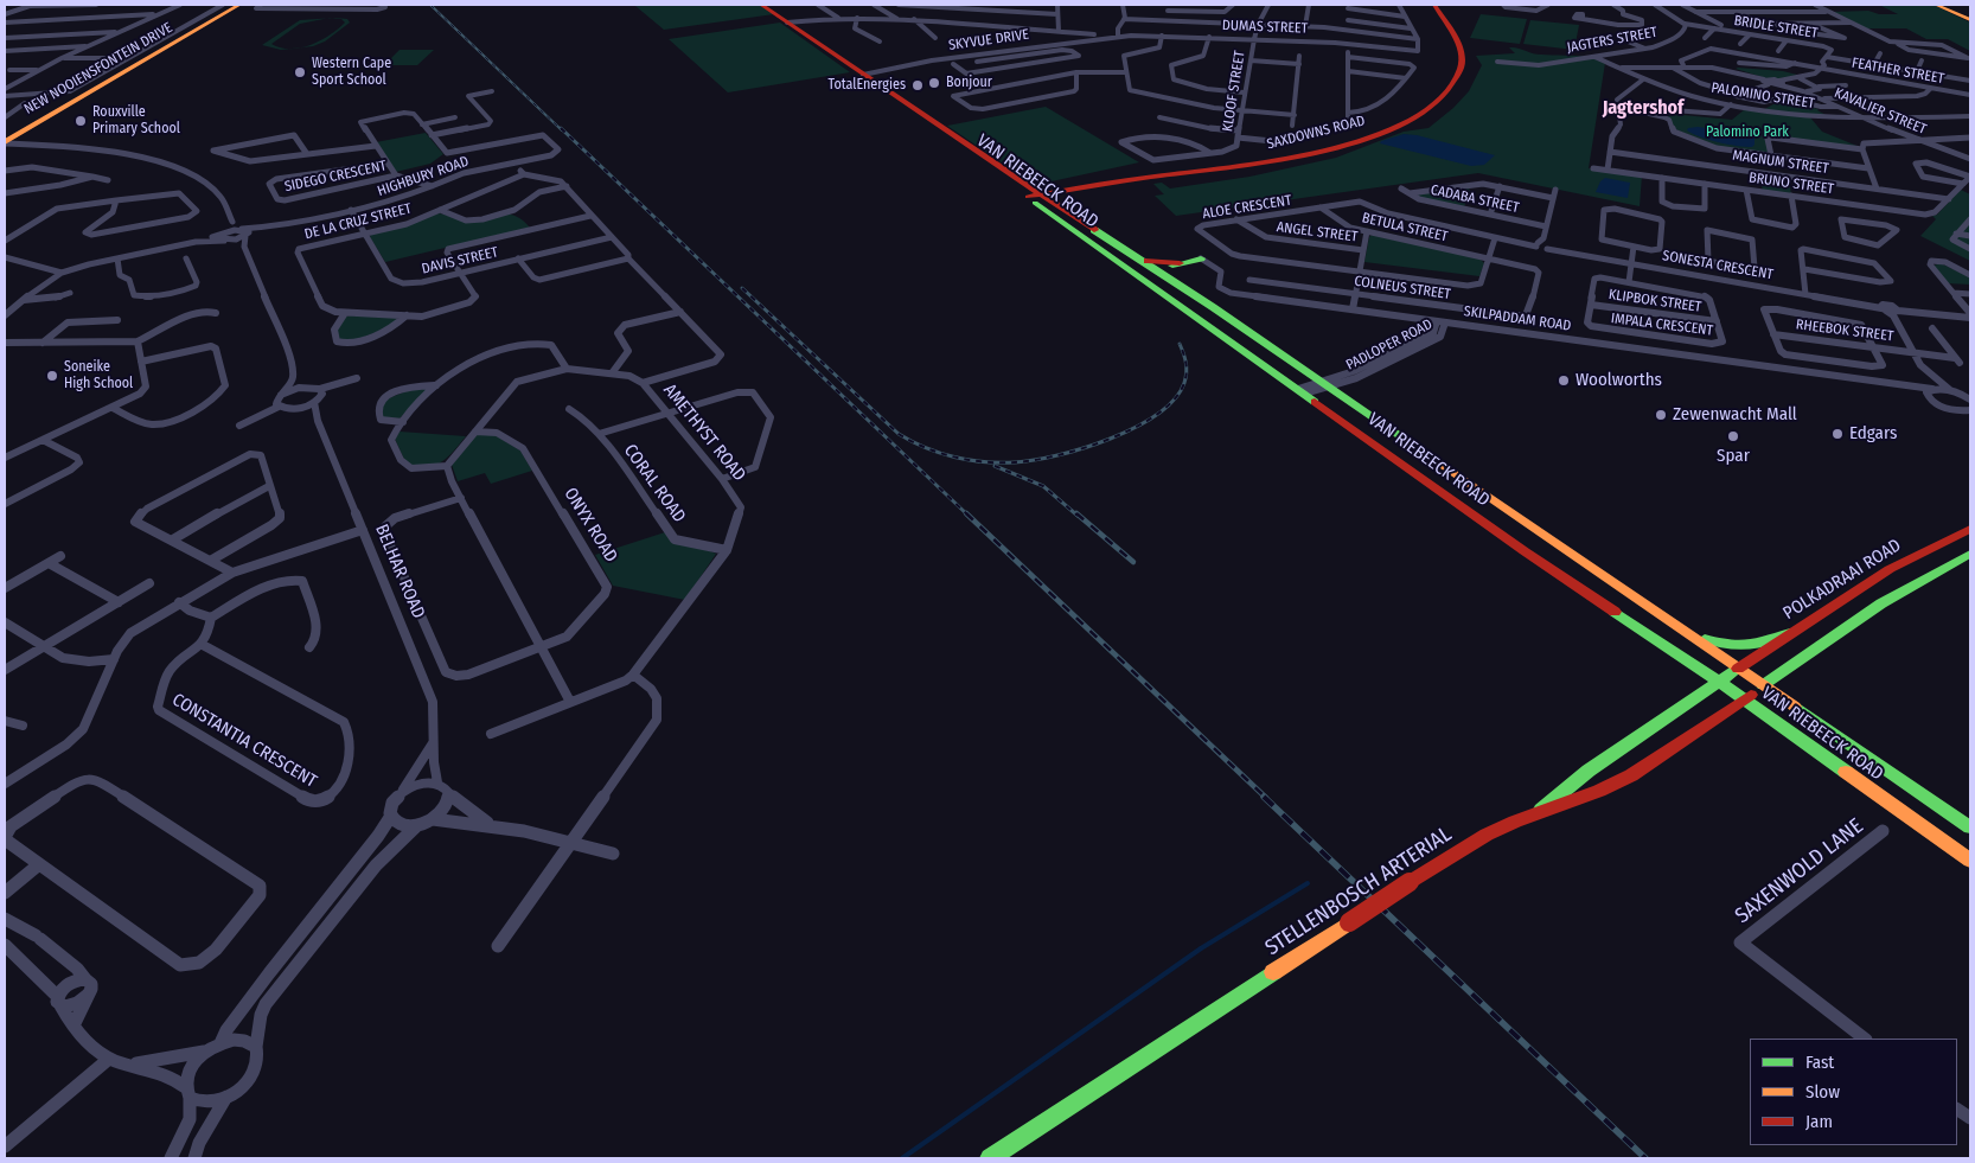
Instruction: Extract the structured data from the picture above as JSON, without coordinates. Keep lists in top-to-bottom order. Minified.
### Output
{"streets":{"main road":["NEW NOOIENSFONTEIN DRIVE","SAXDOWNS ROAD","VAN RIEBEECK ROAD","POLKADRAAI ROAD","STELLENBOSCH ARTERIAL"],"street":["DUMAS STREET","BRIDLE STREET","SKYVUE DRIVE","JAGTERS STREET","FEATHER STREET","KLOOF STREET","PALOMINO STREET","KAVALIER STREET","MAGNUM STREET","SIDEGO CRESCENT","HIGHBURY ROAD","BRUNO STREET","CADABA STREET","ALOE CRESCENT","DE LA CRUZ STREET","BETULA STREET","ANGEL STREET","DAVIS STREET","SONESTA CRESCENT","COLNEUS STREET","KLIPBOK STREET","SKILPADDAM ROAD","IMPALA CRESCENT","RHEEBOK STREET","PADLOPER ROAD","AMETHYST ROAD","CORAL ROAD","ONYX ROAD","BELHAR ROAD","CONSTANTIA CRESCENT","SAXENWOLD LANE"]},"crossings":[["DUMAS STREET","SKYVUE DRIVE"],["DUMAS STREET","KLOOF STREET"],["BRIDLE STREET","JAGTERS STREET"],["BRIDLE STREET","FEATHER STREET"],["SKYVUE DRIVE","VAN RIEBEECK ROAD"],["JAGTERS STREET","PALOMINO STREET"],["PALOMINO STREET","KAVALIER STREET"],["SAXDOWNS ROAD","VAN RIEBEECK ROAD"],["MAGNUM STREET","BRUNO STREET"],["HIGHBURY ROAD","DAVIS STREET"],["VAN RIEBEECK ROAD","PADLOPER ROAD"],["VAN RIEBEECK ROAD","POLKADRAAI ROAD"],["VAN RIEBEECK ROAD","STELLENBOSCH ARTERIAL"],["ALOE CRESCENT","BETULA STREET"],["ALOE CRESCENT","ANGEL STREET"],["ALOE CRESCENT","SONESTA CRESCENT"],["ALOE CRESCENT","COLNEUS STREET"],["DE LA CRUZ STREET","DAVIS STREET"],["BETULA STREET","COLNEUS STREET"],["KLIPBOK STREET","IMPALA CRESCENT"],["SKILPADDAM ROAD","PADLOPER ROAD"],["AMETHYST ROAD","CORAL ROAD"],["AMETHYST ROAD","ONYX ROAD"]],"districts":["Jagtershof"],"parks":["Palomino Park"],"places":["Western Cape Sport School","Bonjour","TotalEnergies","Rouxville Primary School","Soneike High School","Woolworths","Zewenwacht Mall","Edgars","Spar"],"legend":["Fast","Slow","Jam"]}
